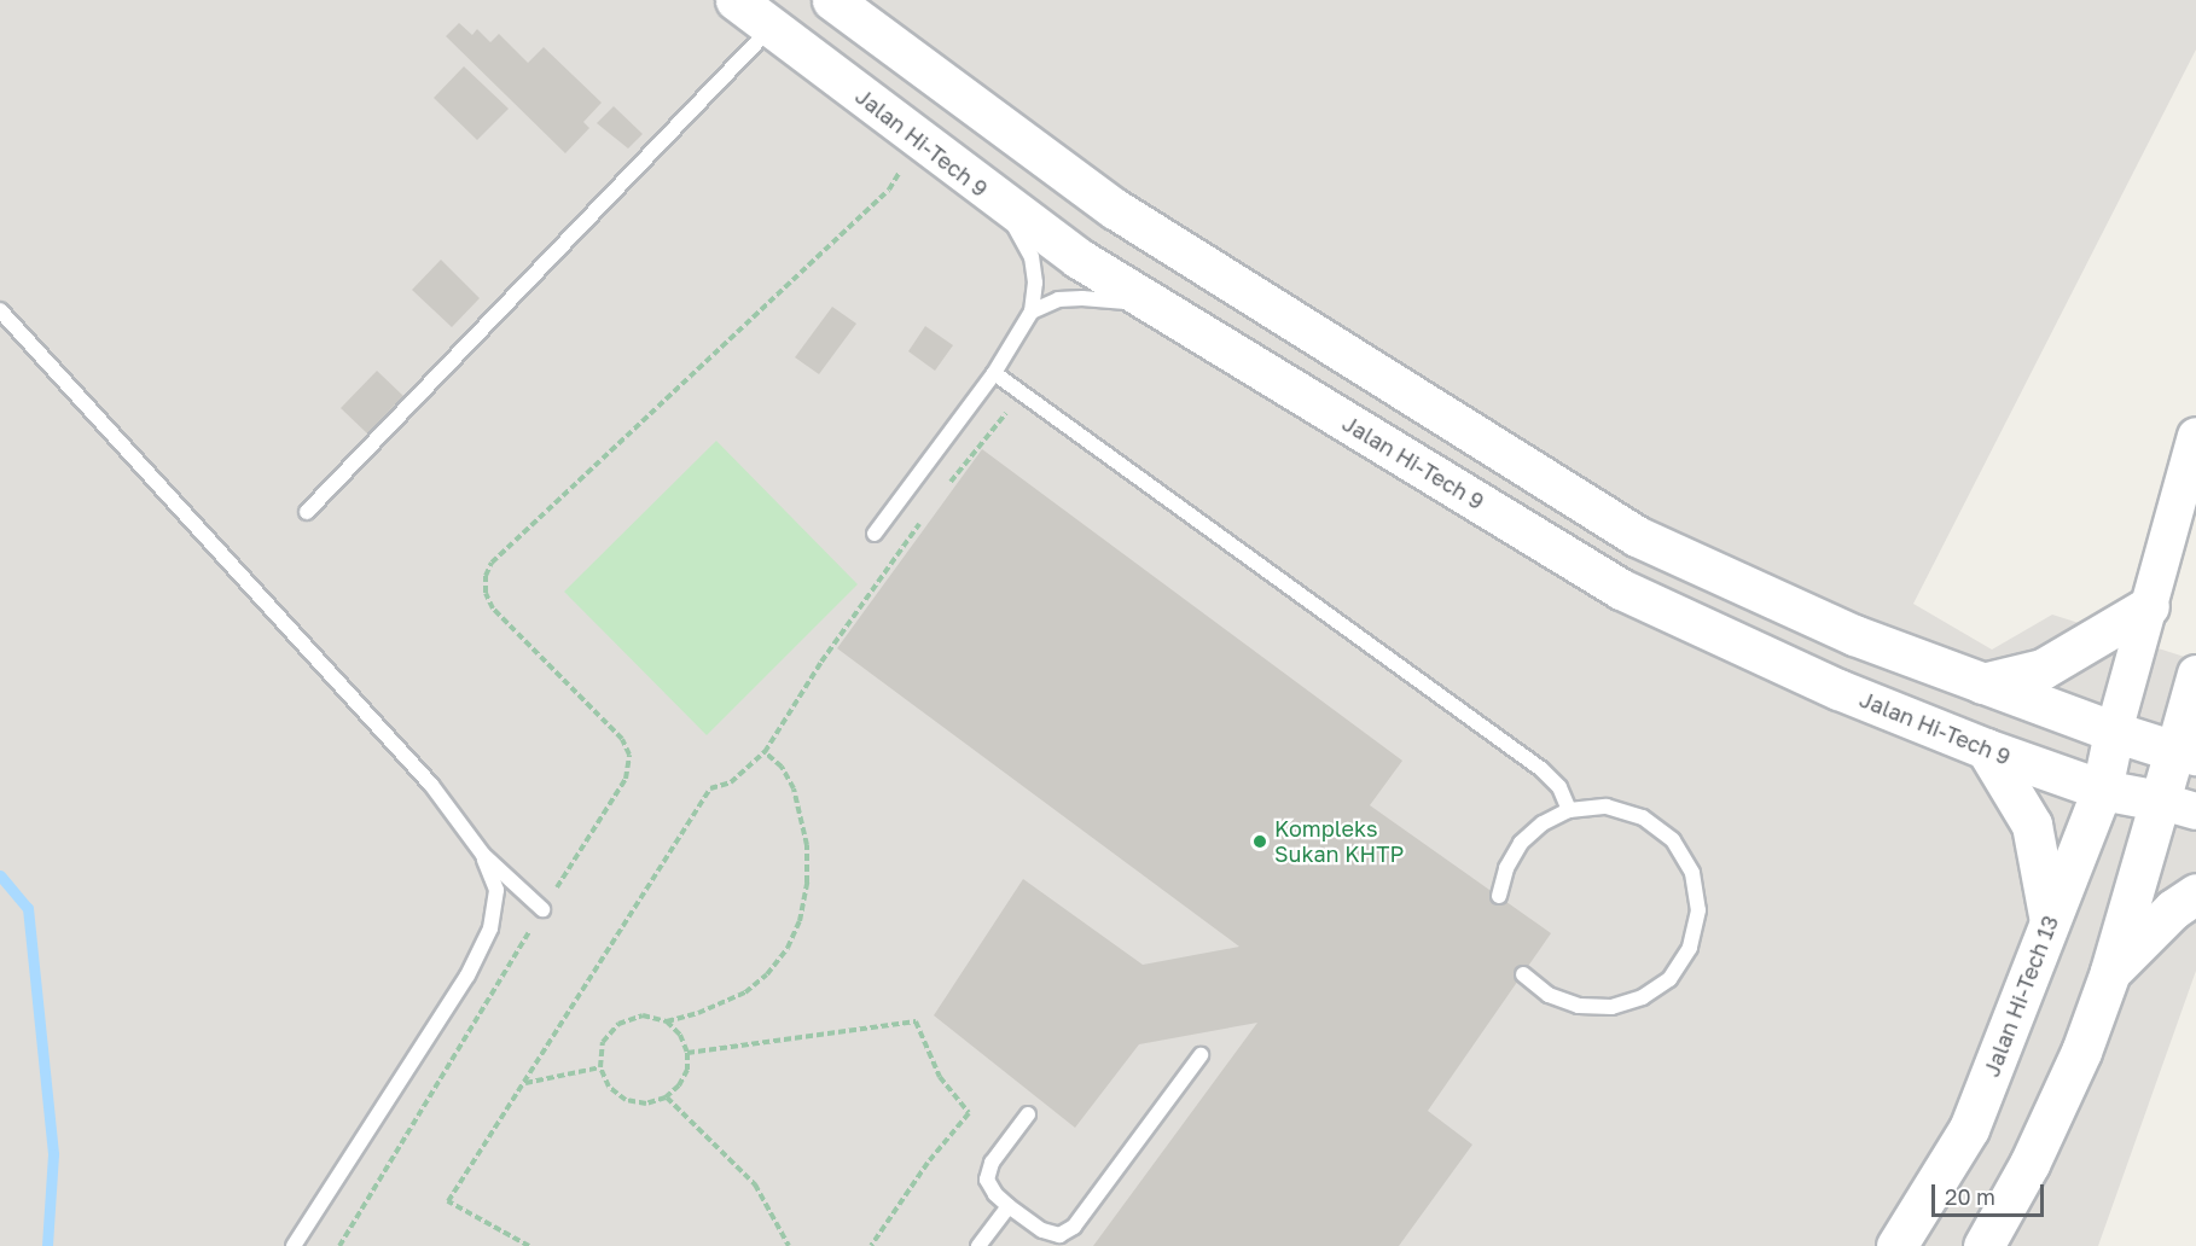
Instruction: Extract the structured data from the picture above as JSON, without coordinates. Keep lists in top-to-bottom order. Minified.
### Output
{"streets":{"main road":["Jalan Hi-Tech 9","Jalan Hi-Tech 13"]},"crossings":[["Jalan Hi-Tech 9","Jalan Hi-Tech 13"]],"places":["Kompleks Sukan KHTP"],"scale_bar":"20 m"}
